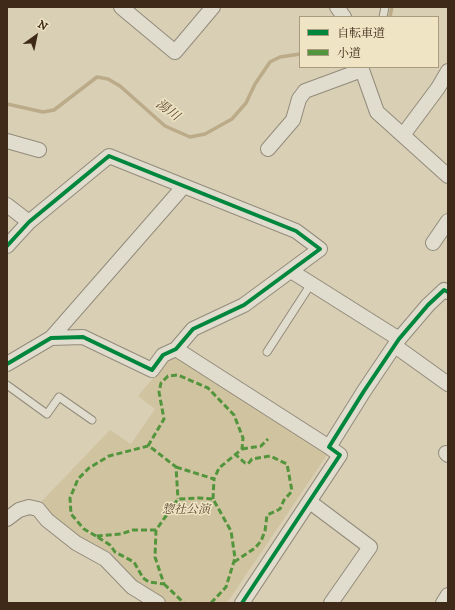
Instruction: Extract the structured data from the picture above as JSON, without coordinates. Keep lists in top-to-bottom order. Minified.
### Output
{"water":["湯川"],"parks":["惣社公演"],"legend":["自転車道","小道"],"north":"top right"}
